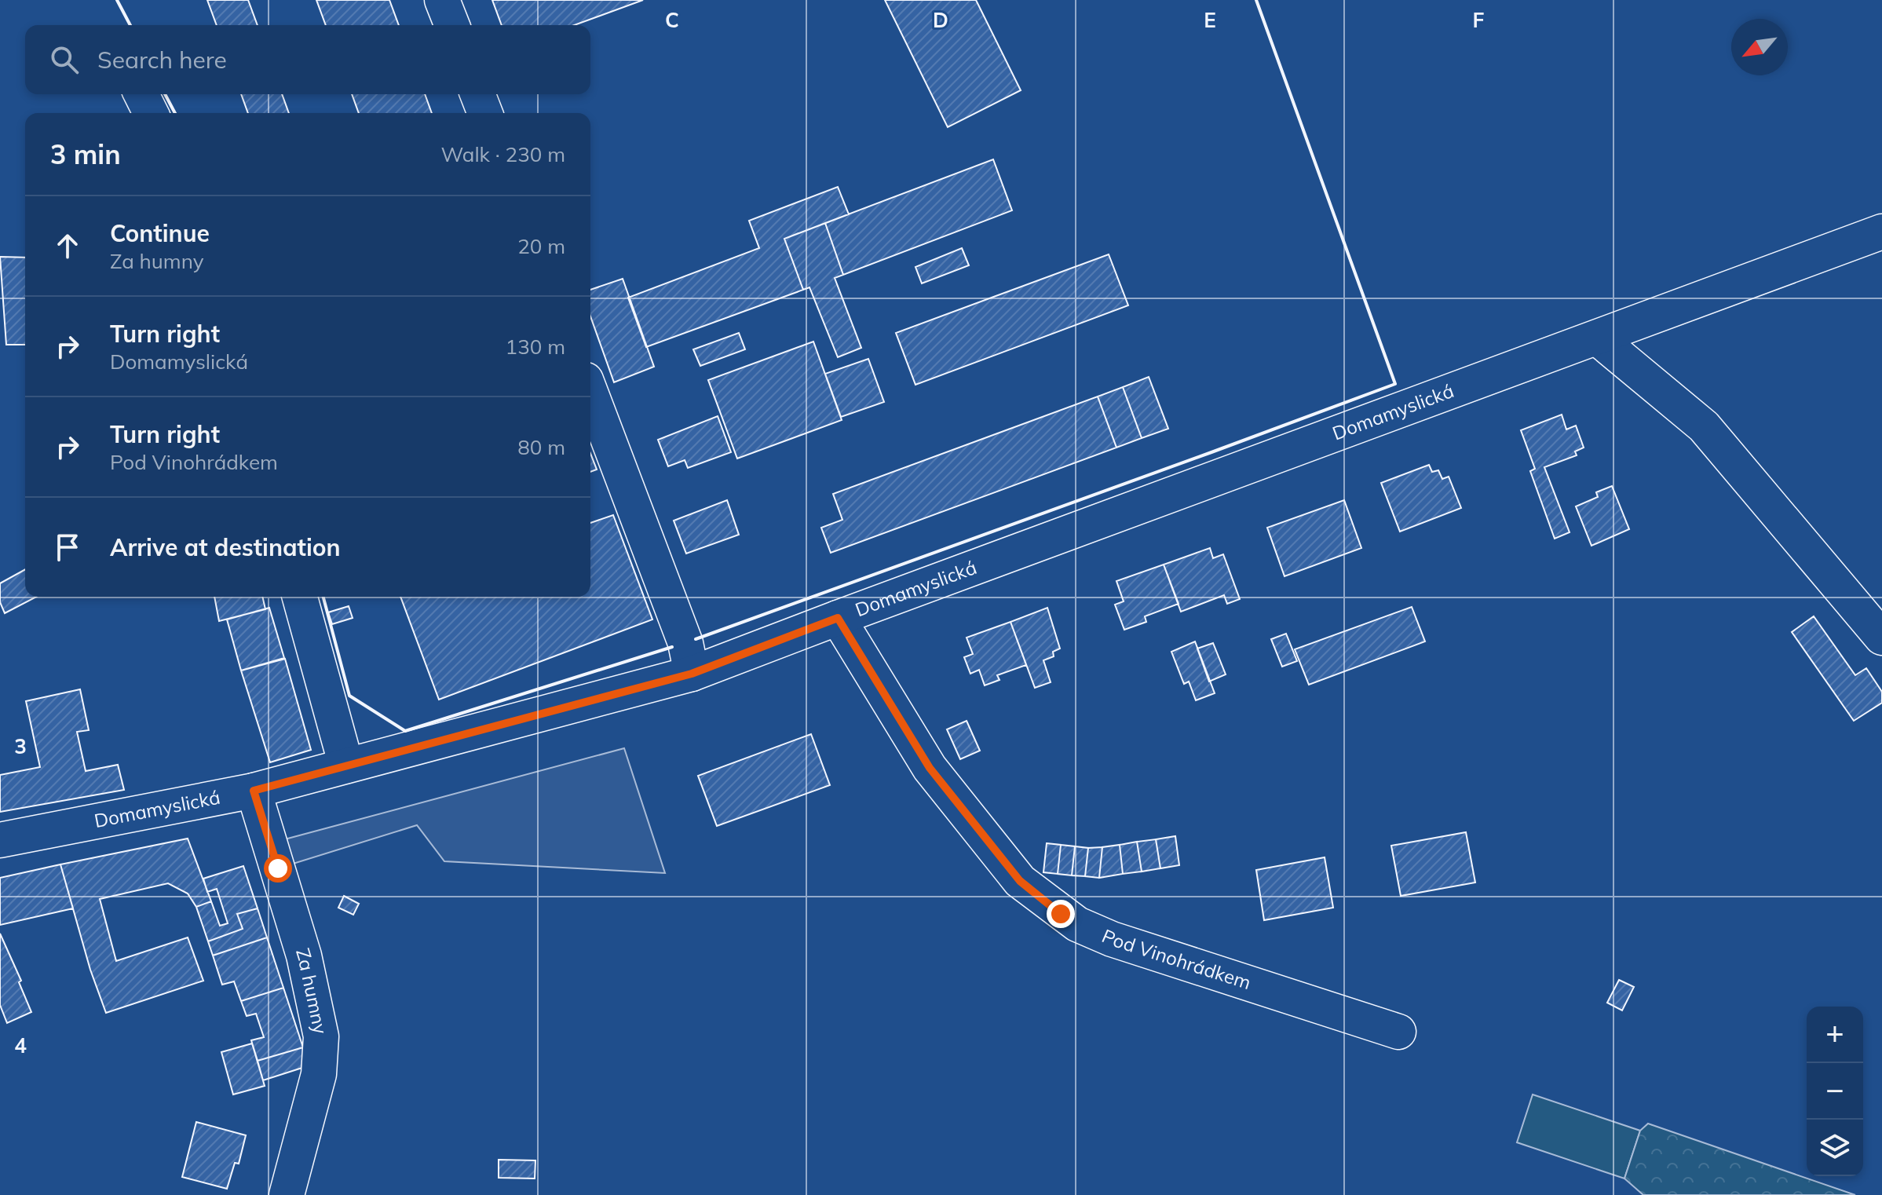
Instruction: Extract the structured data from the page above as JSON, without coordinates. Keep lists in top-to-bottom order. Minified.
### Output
{"streets":{"street":["Domamyslická","Pod Vinohrádkem","Za humny"]},"crossings":[["Domamyslická","Pod Vinohrádkem"],["Domamyslická","Za humny"]],"north":"bottom left","page":{"search":"Search here","heading":["3 min","Walk · 230 m"],"list":[["Continue","Za humny","20 m"],["Turn right","Domamyslická","130 m"],["Turn right","Pod Vinohrádkem","80 m"],"Arrive at destination"],"map_buttons":["+","−"]},"grid":{"columns":["C","D","E","F"],"rows":["3","4"]}}
